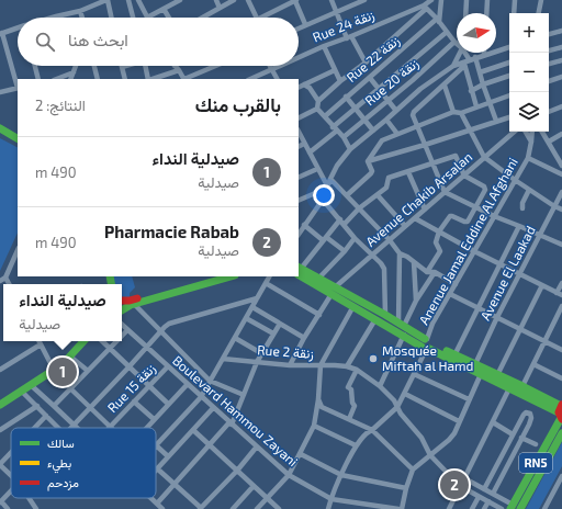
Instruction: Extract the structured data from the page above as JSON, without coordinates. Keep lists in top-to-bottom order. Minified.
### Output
{"streets":{"main road":["RN5"],"street":["Rue 24 زنقة","Rue 22 زنقة","Rue 20 زنقة","Avenue Chakib Arsalan","Anenue Jamal Eddine Al Afghani","Avenue El Laakad","Rue 2 زنقة","Rue 15 زنقة","Boulevard Hammou Zayani"]},"crossings":[["Avenue Chakib Arsalan","Rue 2 زنقة"],["Anenue Jamal Eddine Al Afghani","Rue 2 زنقة"],["Rue 15 زنقة","Boulevard Hammou Zayani"]],"places":["Mosquée Miftah al Hamd"],"legend":["سالك","بطيء","مزدحم"],"north":"right","page":{"map_buttons":["+","−"],"search":"ابحث هنا","heading":["بالقرب منك","النتائج: 2"],"list":[{"mark":"1","name":"صيدلية النداء","note":"صيدلية","value":"490 m"},{"mark":"2","name":"Pharmacie Rabab","note":"صيدلية","value":"490 m"}],"popup":["صيدلية النداء","صيدلية"],"pins":["1","2"]}}
